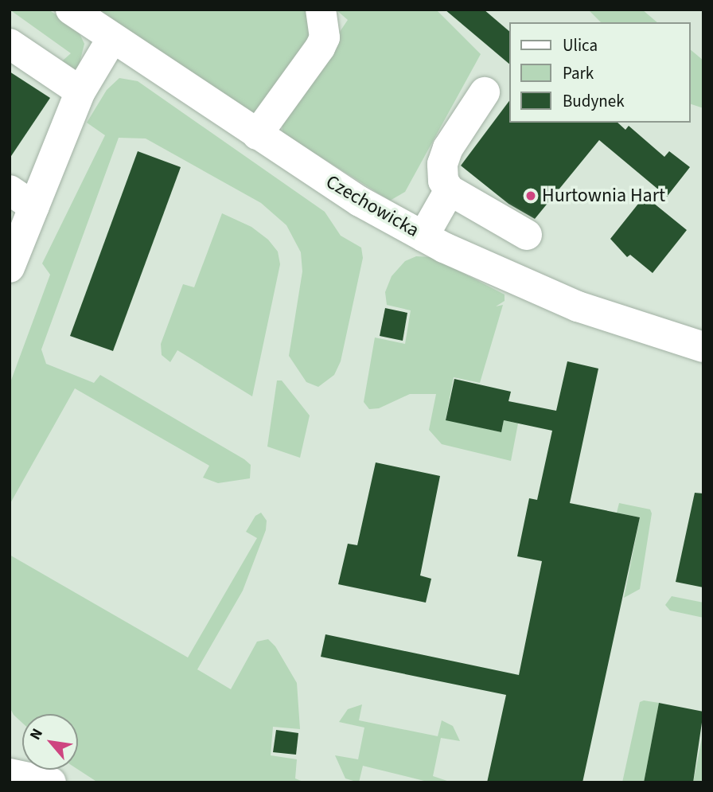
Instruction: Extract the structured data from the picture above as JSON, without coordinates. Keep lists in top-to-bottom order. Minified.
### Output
{"streets":{"street":["Czechowicka"]},"places":["Hurtownia Hart"],"legend":["Ulica","Park","Budynek"],"north":"top left"}
